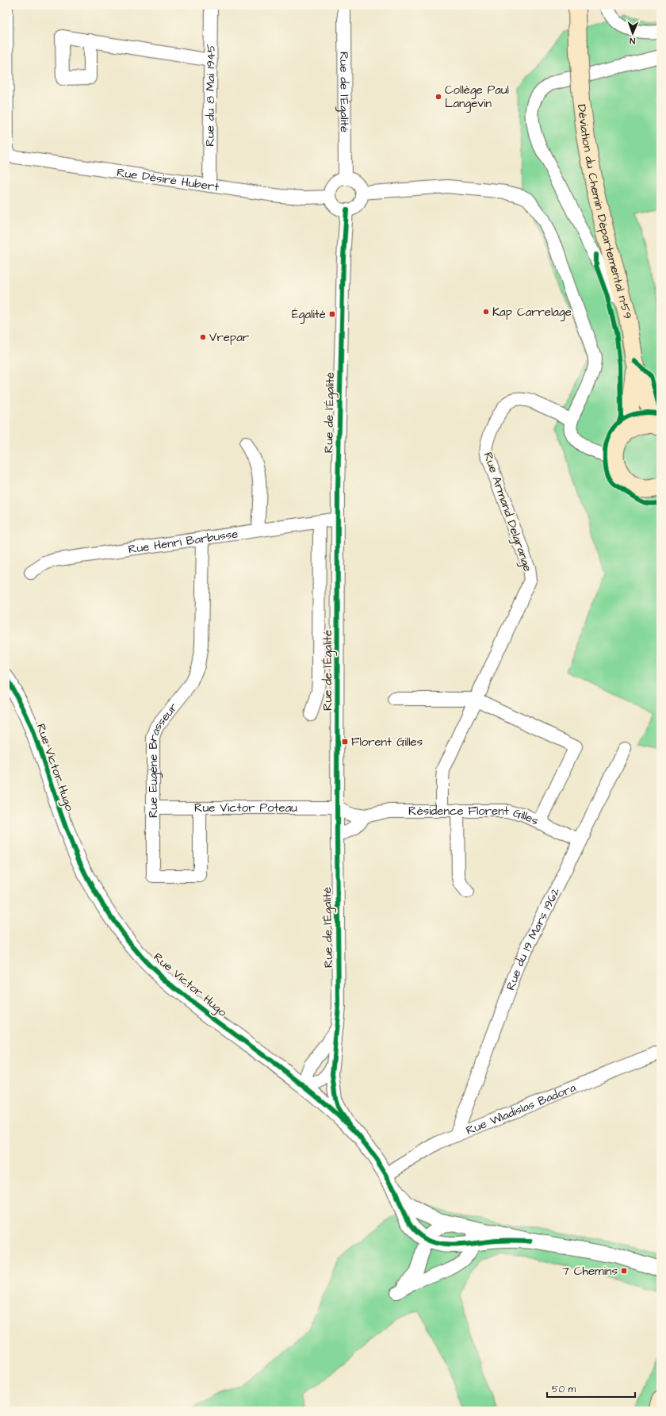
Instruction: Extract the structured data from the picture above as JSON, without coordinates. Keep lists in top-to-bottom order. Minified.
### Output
{"streets":{"main road":["Déviation du Chemin Départemental n°59"],"street":["Rue de l'Égalité","Rue du 8 Mai 1945","Rue Désiré Hubert","Rue Armand Delgrange","Rue Henri Barbusse","Rue Eugène Brasseur","Rue Victor Hugo","Rue Victor Poteau","Résidence Florent Gilles","Rue du 19 Mars 1962","Rue Wladislas Badora"]},"crossings":[["Rue de l'Égalité","Rue Désiré Hubert"],["Rue de l'Égalité","Rue Henri Barbusse"],["Rue de l'Égalité","Rue Victor Hugo"],["Rue de l'Égalité","Rue Victor Poteau"],["Rue de l'Égalité","Résidence Florent Gilles"],["Rue du 8 Mai 1945","Rue Désiré Hubert"],["Rue Armand Delgrange","Résidence Florent Gilles"],["Rue Henri Barbusse","Rue Eugène Brasseur"],["Rue Eugène Brasseur","Rue Victor Poteau"],["Rue Victor Hugo","Rue Wladislas Badora"],["Rue Victor Poteau","Résidence Florent Gilles"],["Résidence Florent Gilles","Rue du 19 Mars 1962"],["Rue du 19 Mars 1962","Rue Wladislas Badora"]],"places":{"other":["Collège Paul Langevin","Kap Carrelage","Vrepar"],"transit":["Égalité","Florent Gilles","7 Chemins"]},"scale_bar":"50 m","north":"bottom"}
